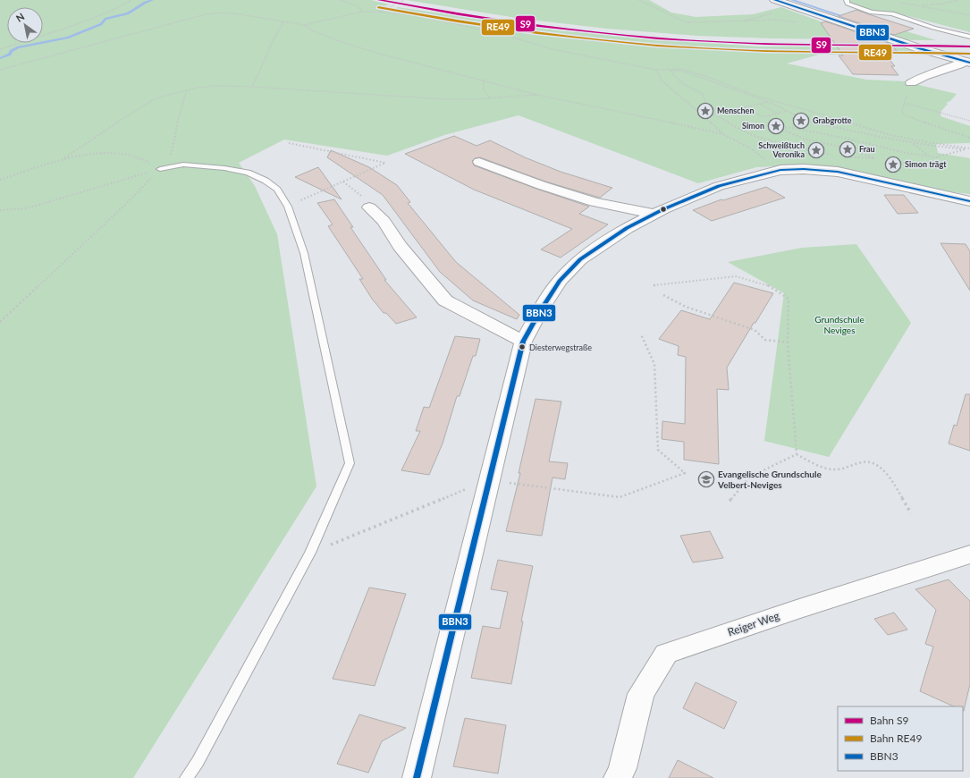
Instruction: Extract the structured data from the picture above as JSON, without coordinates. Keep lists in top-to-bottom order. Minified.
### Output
{"streets":{"street":["Reiger Weg"]},"parks":["Grundschule Neviges"],"places":{"place":["Menschen","Grabgrotte","Simon","Frau","Schweißtuch Veronika","Simon trägt"],"other":["Diesterwegstraße"],"school or university":["Evangelische Grundschule Velbert-Neviges"]},"lines":["rail line S9","transit line BBN3","rail line RE49"],"legend":["Bahn S9","Bahn RE49","BBN3"],"north":"top left"}
